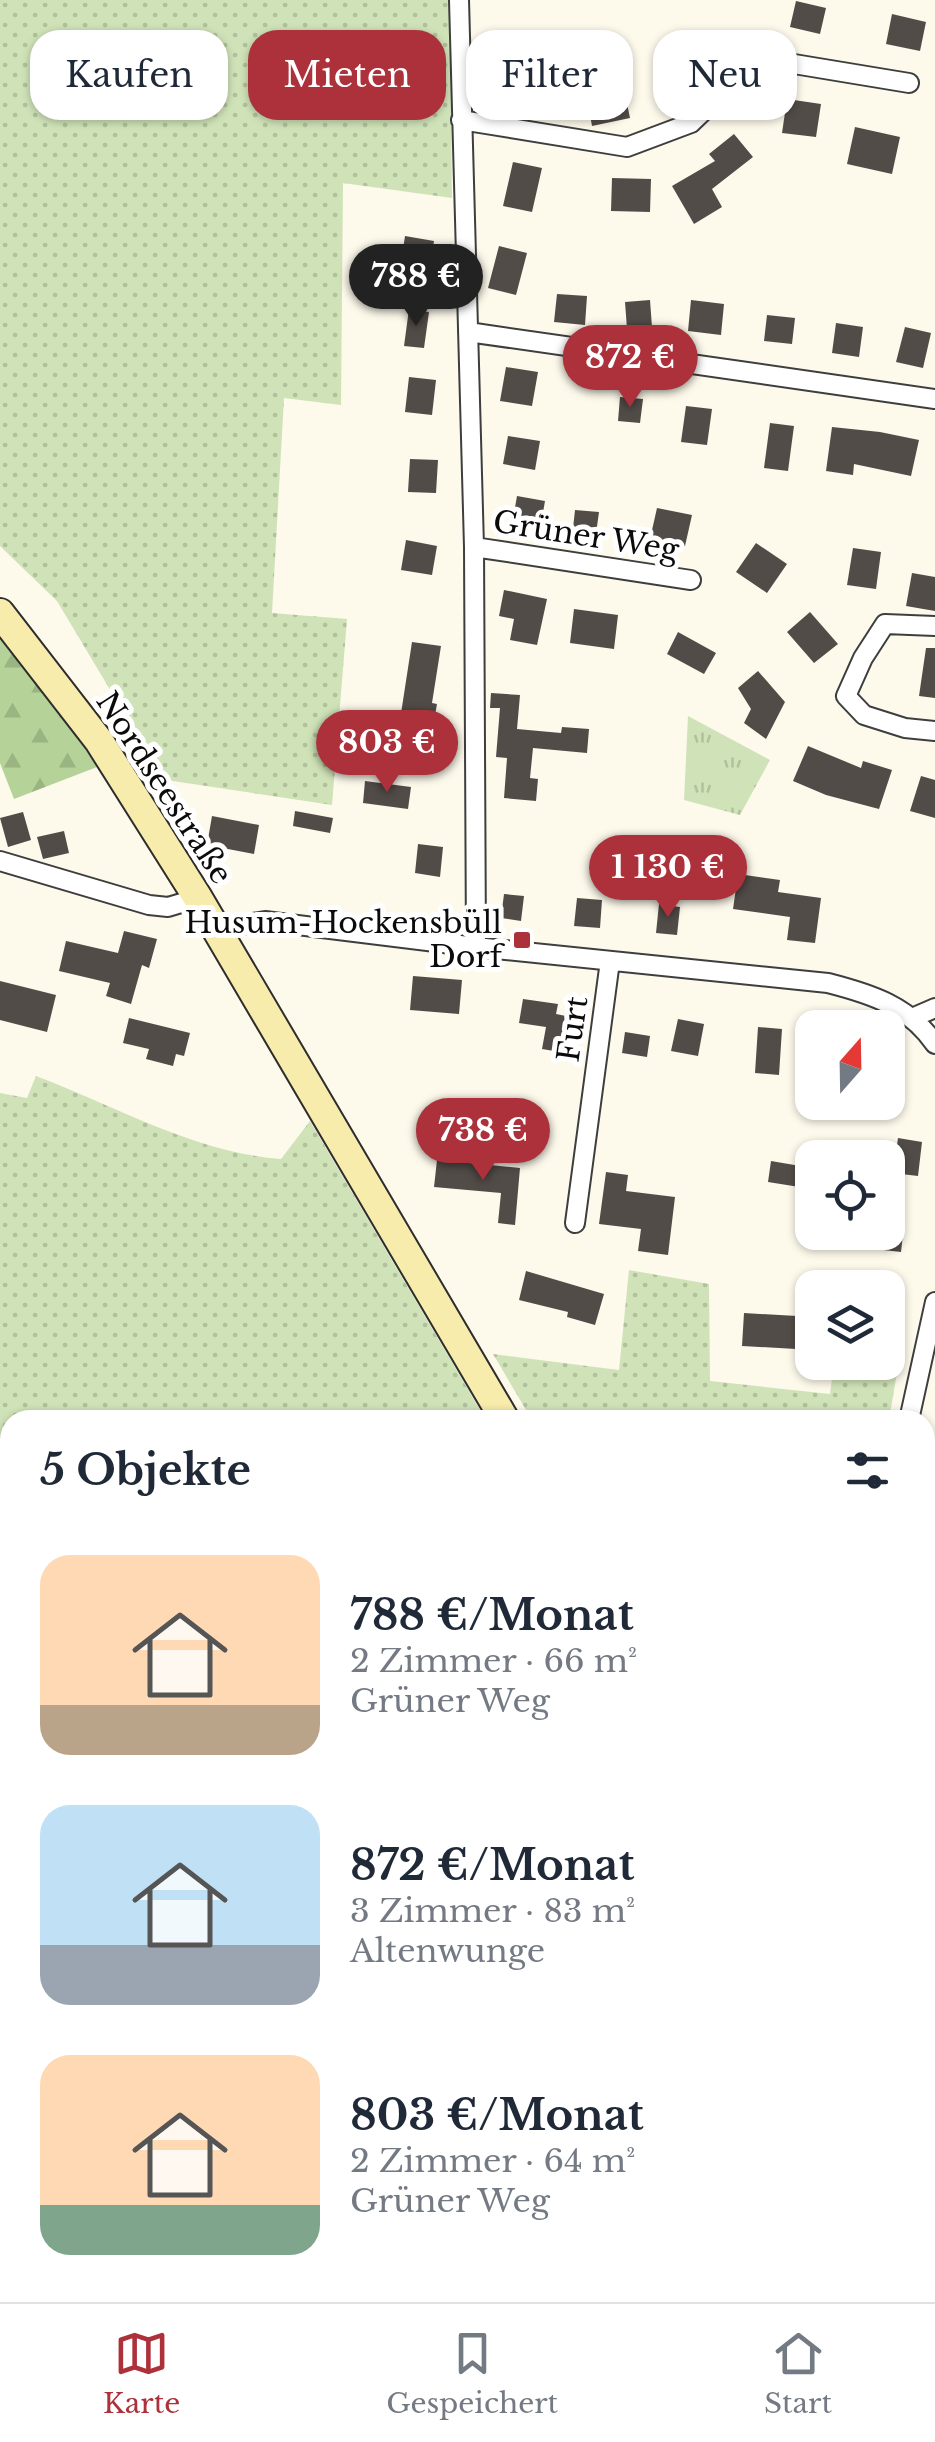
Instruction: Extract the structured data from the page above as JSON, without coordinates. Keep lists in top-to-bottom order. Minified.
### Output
{"streets":{"main road":["Nordseestraße"],"street":["Grüner Weg","Furt"]},"places":{"transit":["Husum-Hockensbüll Dorf"]},"north":"top","page":{"chip":["Kaufen","Mieten","Filter","Neu"],"price":["788 €","872 €","803 €","1 130 €","738 €"],"heading":"5 Objekte","list":[{"name":"788 €/Monat","note":"2 Zimmer · 66 m² · Grüner Weg"},{"name":"872 €/Monat","note":"3 Zimmer · 83 m² · Altenwunge"},{"name":"803 €/Monat","note":"2 Zimmer · 64 m² · Grüner Weg"}],"tabs":["Karte","Gespeichert","Start"]}}
